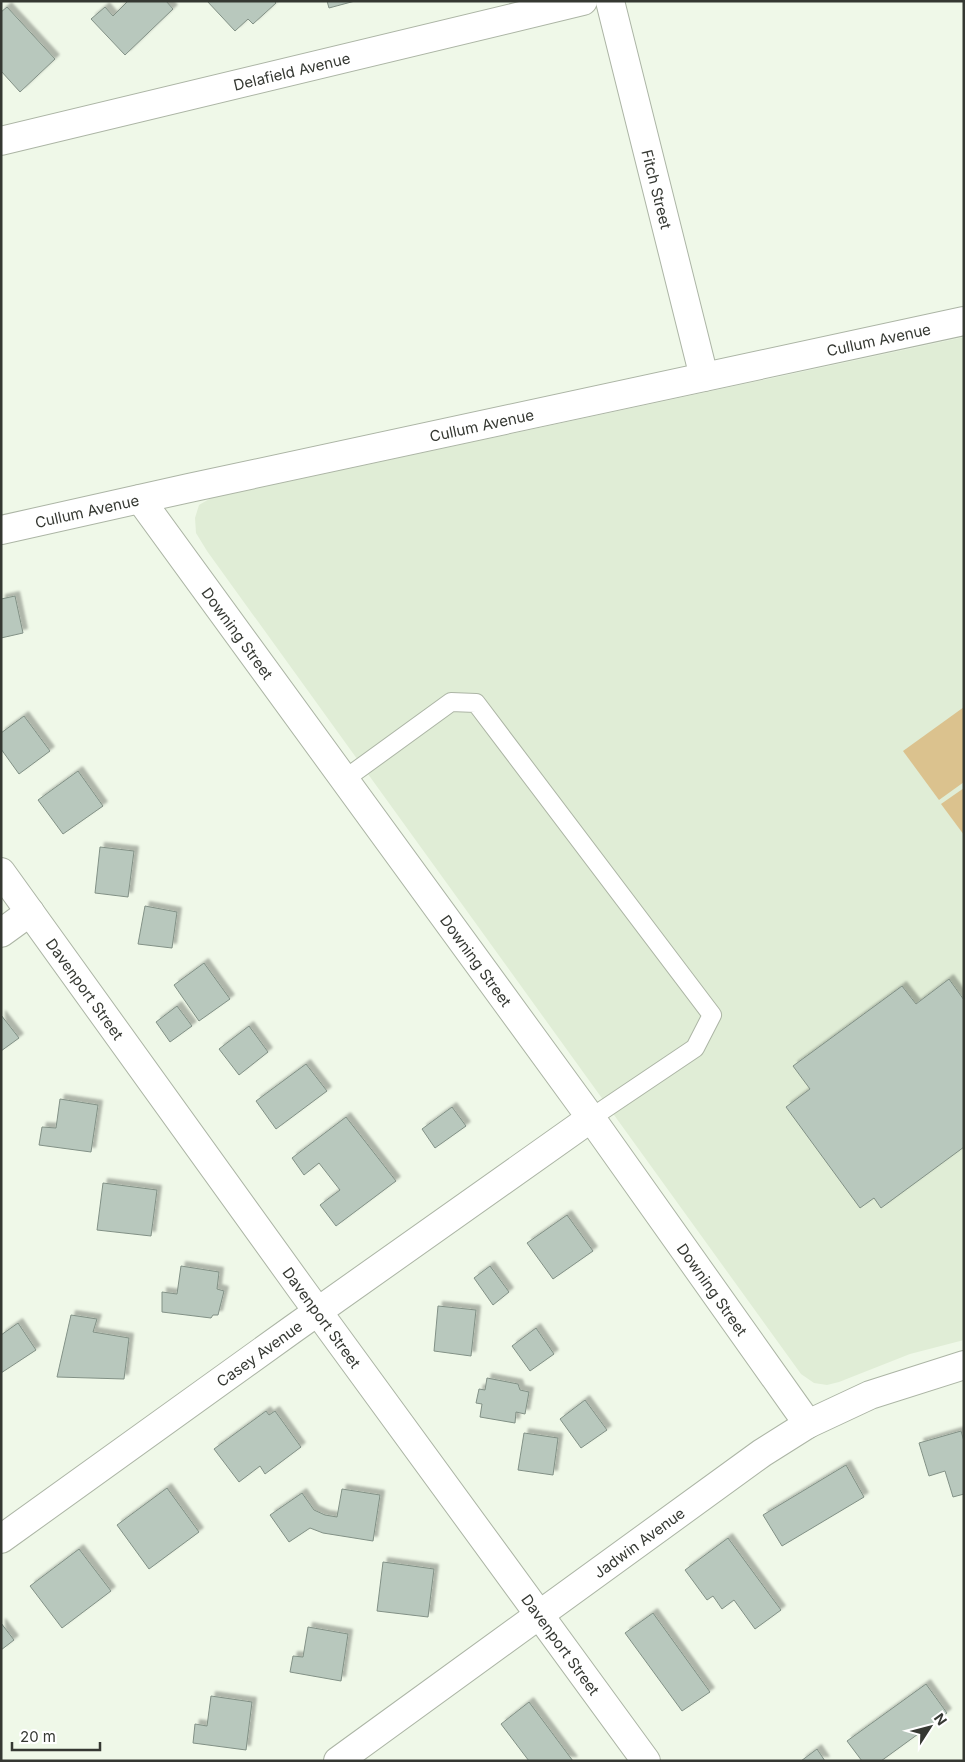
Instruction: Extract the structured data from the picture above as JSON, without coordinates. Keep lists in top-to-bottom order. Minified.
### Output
{"streets":{"street":["Delafield Avenue","Fitch Street","Cullum Avenue","Downing Street","Davenport Street","Casey Avenue","Jadwin Avenue"]},"crossings":[["Fitch Street","Cullum Avenue"],["Cullum Avenue","Downing Street"],["Downing Street","Casey Avenue"],["Downing Street","Jadwin Avenue"],["Davenport Street","Casey Avenue"],["Davenport Street","Jadwin Avenue"]],"scale_bar":"20 m","north":"top right"}
